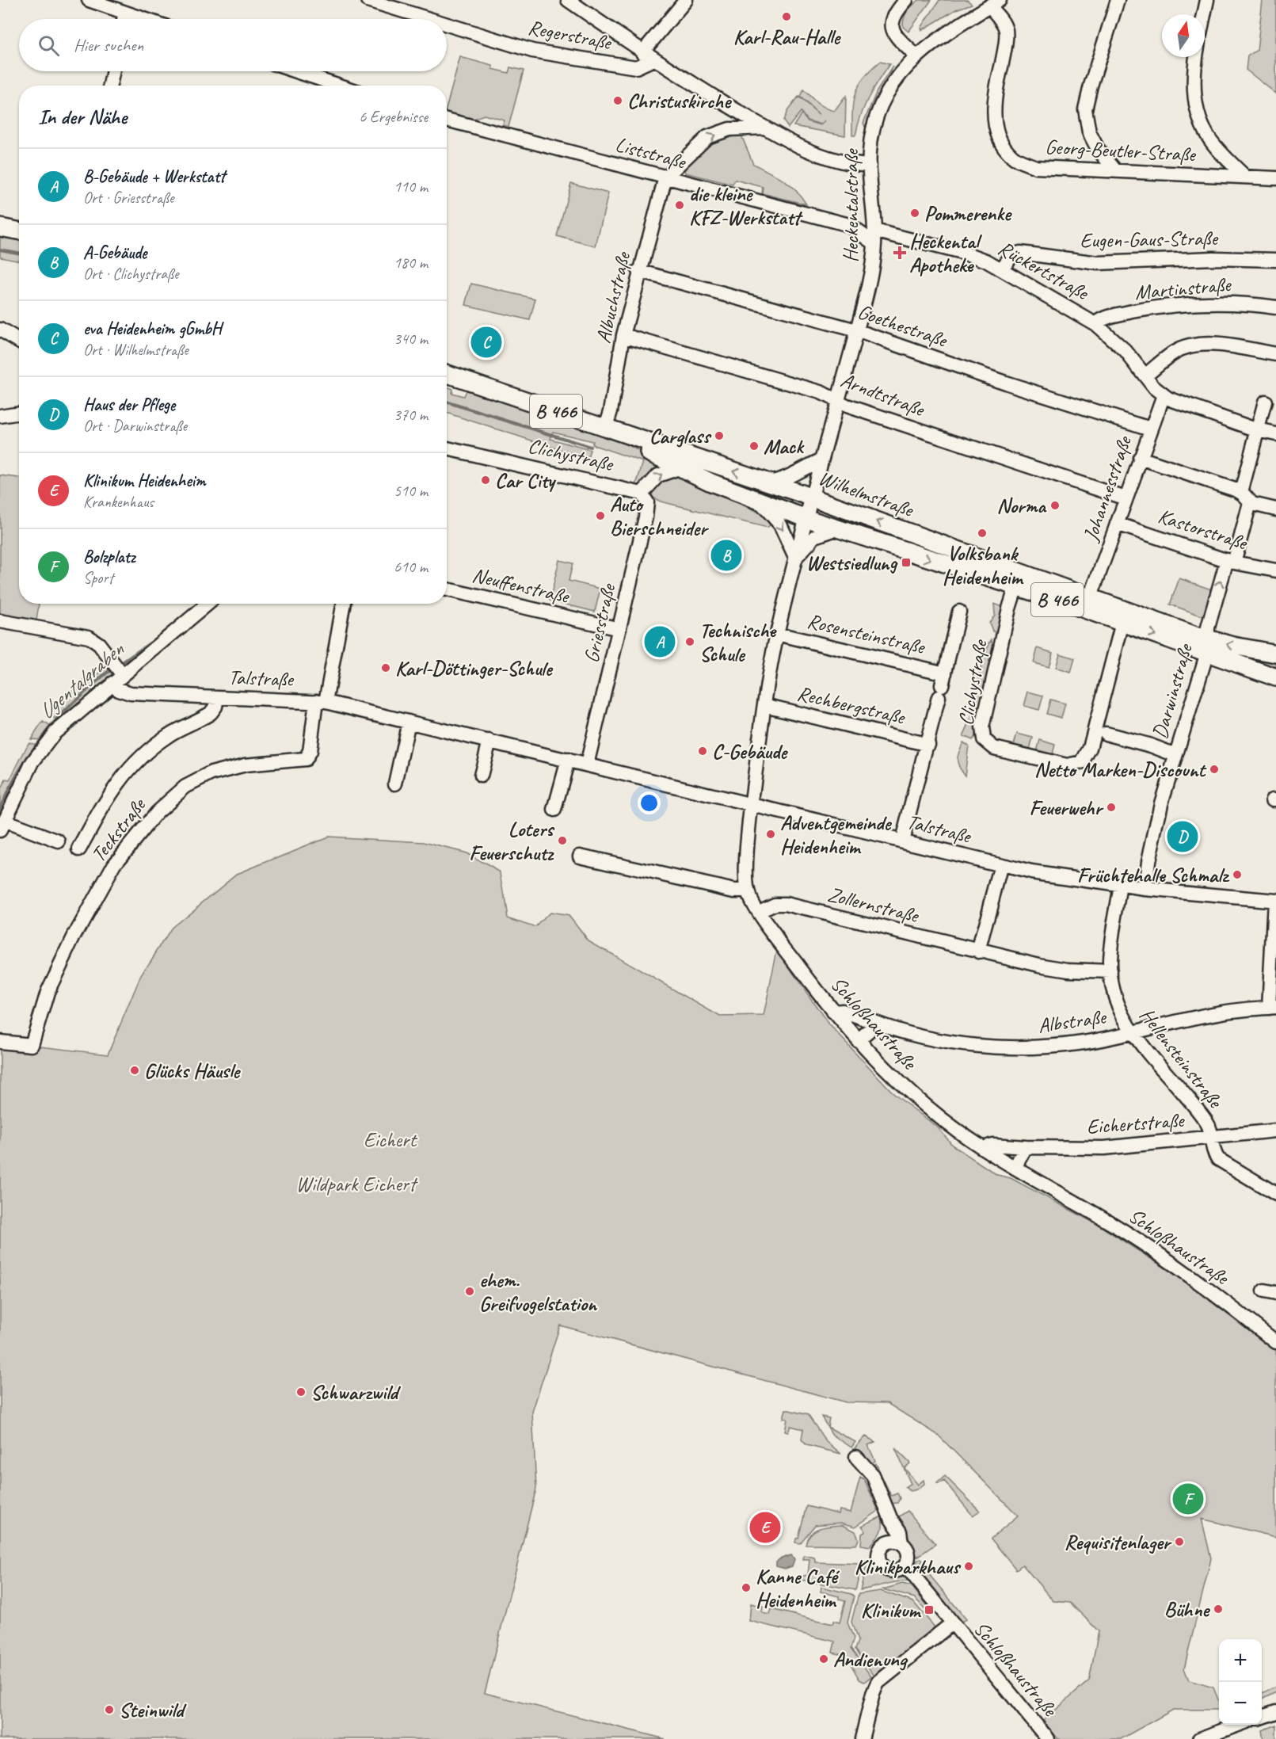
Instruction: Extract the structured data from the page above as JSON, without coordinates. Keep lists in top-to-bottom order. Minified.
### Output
{"streets":{"main road":["B 466","Clichystraße","Wilhelmstraße"],"street":["Regerstraße","Georg-Beutler-Straße","Liststraße","Heckentalstraße","Eugen-Gaus-Straße","Rückertstraße","Martinstraße","Albuchstraße","Goethestraße","Arndtstraße","Johannesstraße","Kastorstraße","Neuffenstraße","Griesstraße","Rosensteinstraße","Talstraße","Darwinstraße","Rechbergstraße","Teckstraße","Zollernstraße","Albstraße","Schloßhaustraße","Hellensteinstraße","Eichertstraße"]},"crossings":[["Georg-Beutler-Straße","Heckentalstraße"],["Liststraße","Heckentalstraße"],["Liststraße","Rückertstraße"],["Liststraße","Albuchstraße"],["Heckentalstraße","Rückertstraße"],["Heckentalstraße","Goethestraße"],["Heckentalstraße","Arndtstraße"],["Heckentalstraße","Wilhelmstraße"],["Heckentalstraße","Schloßhaustraße"],["Eugen-Gaus-Straße","Rückertstraße"],["Rückertstraße","Martinstraße"],["Rückertstraße","Johannesstraße"],["Albuchstraße","Goethestraße"],["Albuchstraße","Arndtstraße"],["Albuchstraße","Clichystraße"],["Albuchstraße","Wilhelmstraße"],["Goethestraße","Johannesstraße"],["Arndtstraße","Johannesstraße"],["Clichystraße","Wilhelmstraße"],["Clichystraße","Griesstraße"],["Clichystraße","Darwinstraße"],["Clichystraße","Schloßhaustraße"],["Johannesstraße","Wilhelmstraße"],["Johannesstraße","Kastorstraße"],["Wilhelmstraße","Darwinstraße"],["Wilhelmstraße","Schloßhaustraße"],["Kastorstraße","Darwinstraße"],["Neuffenstraße","Griesstraße"],["Griesstraße","Talstraße"],["Rosensteinstraße","Schloßhaustraße"],["Talstraße","Darwinstraße"],["Talstraße","Teckstraße"],["Talstraße","Schloßhaustraße"],["Talstraße","Hellensteinstraße"],["Rechbergstraße","Schloßhaustraße"],["Zollernstraße","Schloßhaustraße"],["Zollernstraße","Hellensteinstraße"],["Albstraße","Schloßhaustraße"],["Albstraße","Hellensteinstraße"],["Schloßhaustraße","Eichertstraße"],["Hellensteinstraße","Eichertstraße"]],"one_way":["Wilhelmstraße"],"water":["Ugentalgraben"],"parks":["Eichert","Wildpark Eichert"],"places":{"other":["Karl-Rau-Halle","Christuskirche","die kleine KFZ-Werkstatt","Pommerenke","Carglass","Mack","Car City","Norma","Auto Bierschneider","Volksbank Heidenheim","Technische Schule","Karl-Döttinger-Schule","C-Gebäude","Netto Marken-Discount","Feuerwehr","Adventgemeinde Heidenheim","Loters Feuerschutz","Früchtehalle Schmalz","Glücks Häusle","ehem. Greifvogelstation","Schwarzwild","Requisitenlager","Klinikparkhaus","Kanne Café Heidenheim","Bühne","Andienung","Steinwild"],"health":["Heckental Apotheke"],"transit":["Westsiedlung","Klinikum"]},"north":"top","page":{"search":"Hier suchen","heading":["In der Nähe","6 Ergebnisse"],"list":[{"mark":"A","name":"B-Gebäude + Werkstatt","note":"Ort · Griesstraße","value":"110 m"},{"mark":"B","name":"A-Gebäude","note":"Ort · Clichystraße","value":"180 m"},{"mark":"C","name":"eva Heidenheim gGmbH","note":"Ort · Wilhelmstraße","value":"340 m"},{"mark":"D","name":"Haus der Pflege","note":"Ort · Darwinstraße","value":"370 m"},{"mark":"E","name":"Klinikum Heidenheim","note":"Krankenhaus","value":"510 m"},{"mark":"F","name":"Bolzplatz","note":"Sport","value":"610 m"}],"pins":["C","B","A","D","F","E"],"map_buttons":["+","−"]}}
